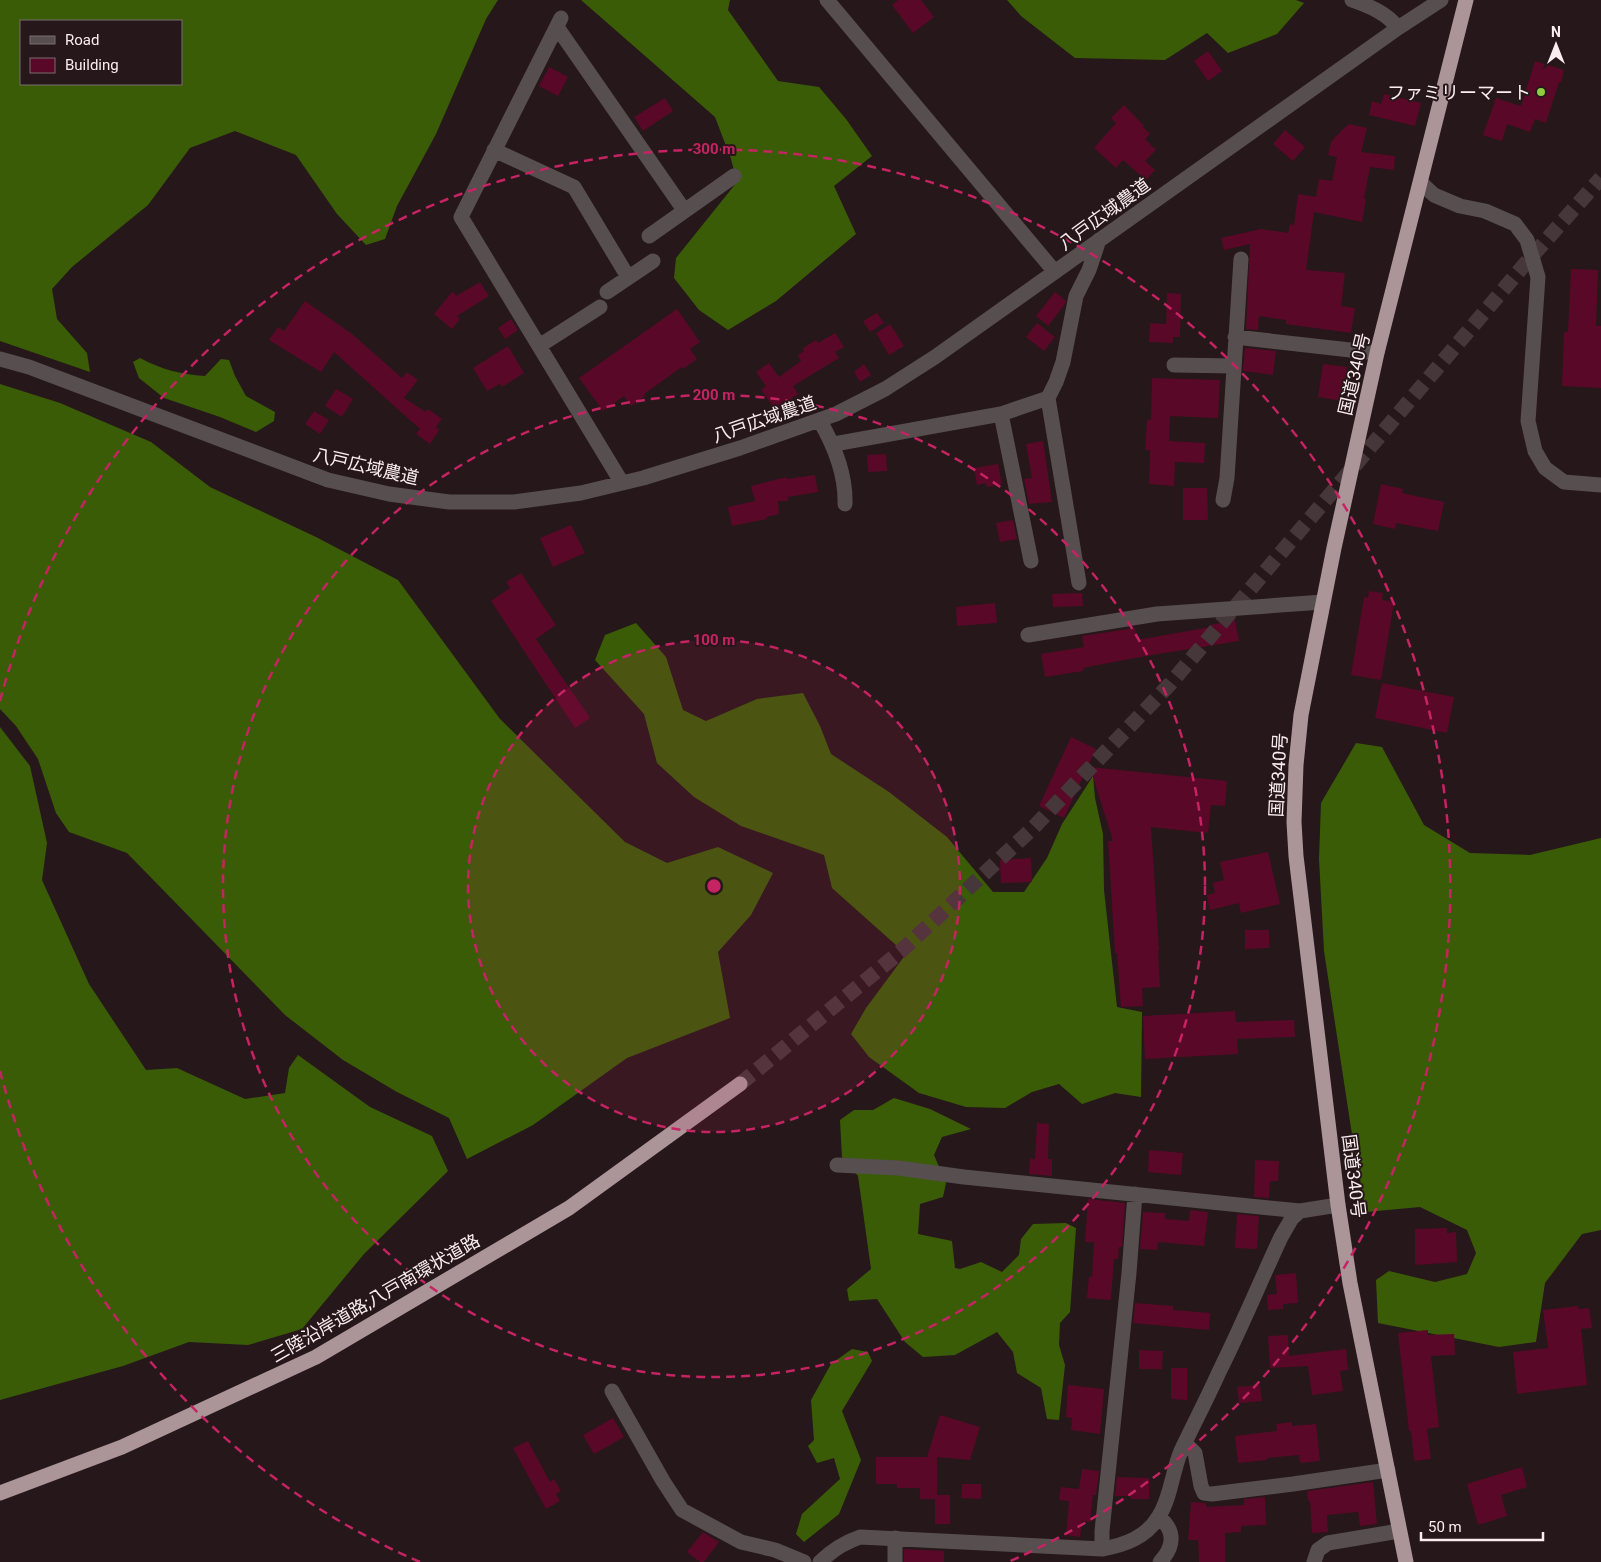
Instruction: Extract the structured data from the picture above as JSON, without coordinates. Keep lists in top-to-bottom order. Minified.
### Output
{"streets":{"highway":["国道340号","三陸沿岸道路;八戸南環状道路"],"street":["八戸広域農道"]},"places":["ファミリーマート"],"legend":["Road","Building"],"scale_bar":"50 m","north":"top","rings":["300 m","200 m","100 m"]}
